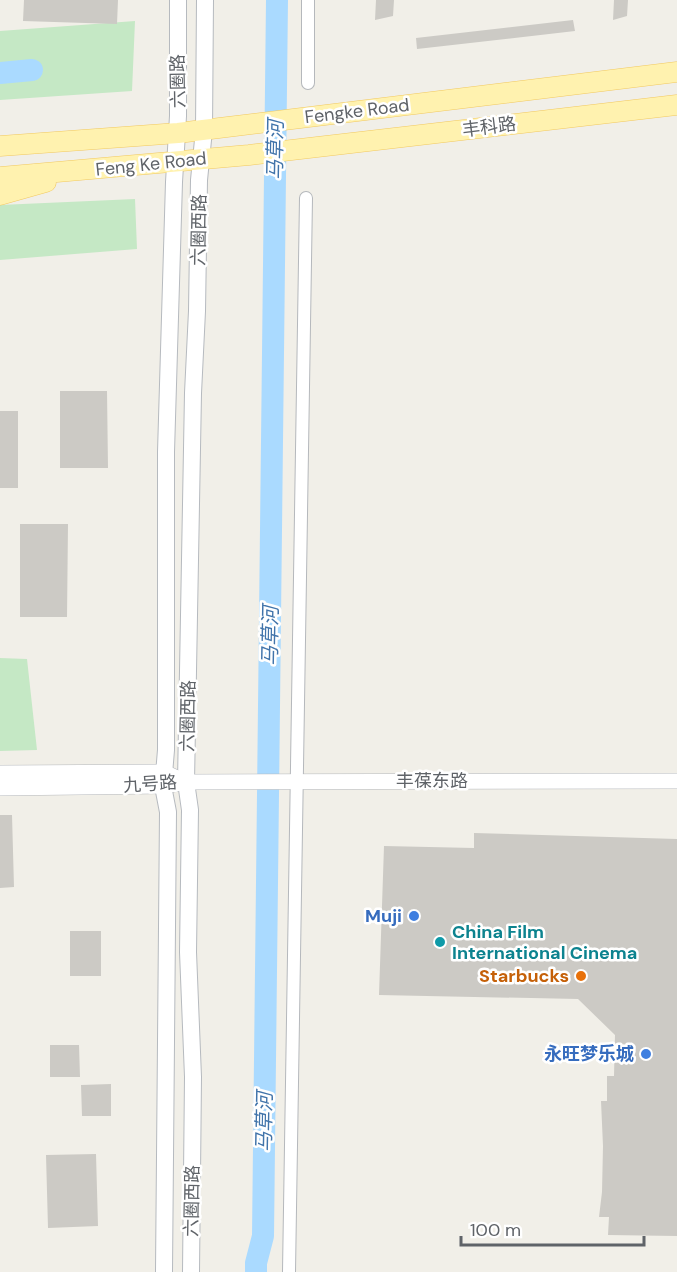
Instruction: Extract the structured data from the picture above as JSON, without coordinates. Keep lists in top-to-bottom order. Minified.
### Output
{"streets":{"main road":["六圈路","Fengke Road","丰科路","Feng Ke Road","六圈西路"],"street":["丰葆东路","九号路"]},"crossings":[["六圈路","Fengke Road"],["六圈路","Feng Ke Road"],["六圈路","六圈西路"],["丰科路","Feng Ke Road"],["Feng Ke Road","六圈西路"],["六圈西路","丰葆东路"],["六圈西路","九号路"],["丰葆东路","九号路"]],"water":["马草河"],"places":["Muji","China Film International Cinema","Starbucks","永旺梦乐城"],"scale_bar":"100 m"}
